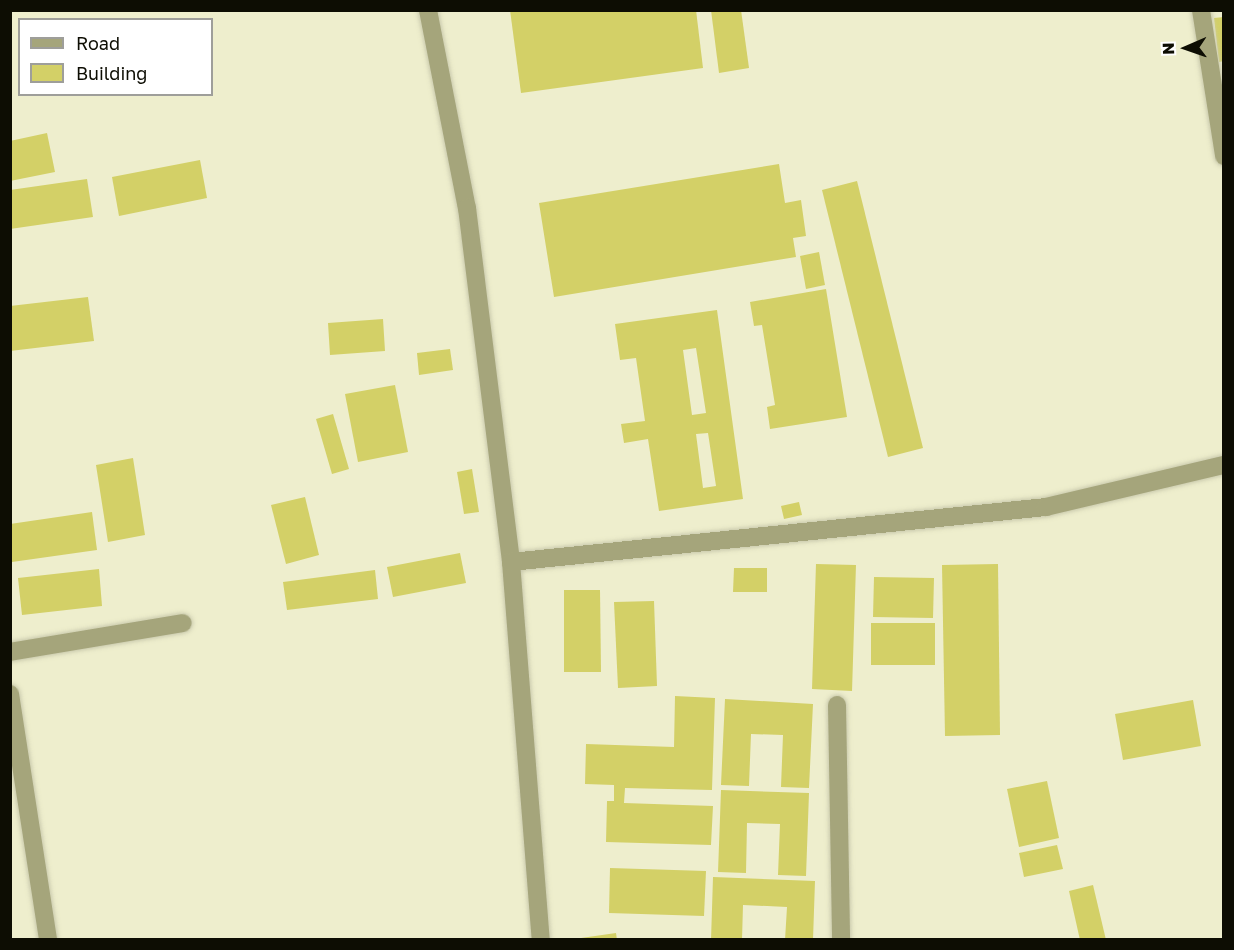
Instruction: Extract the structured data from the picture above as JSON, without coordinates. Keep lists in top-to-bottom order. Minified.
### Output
{"legend":["Road","Building"],"north":"left"}
